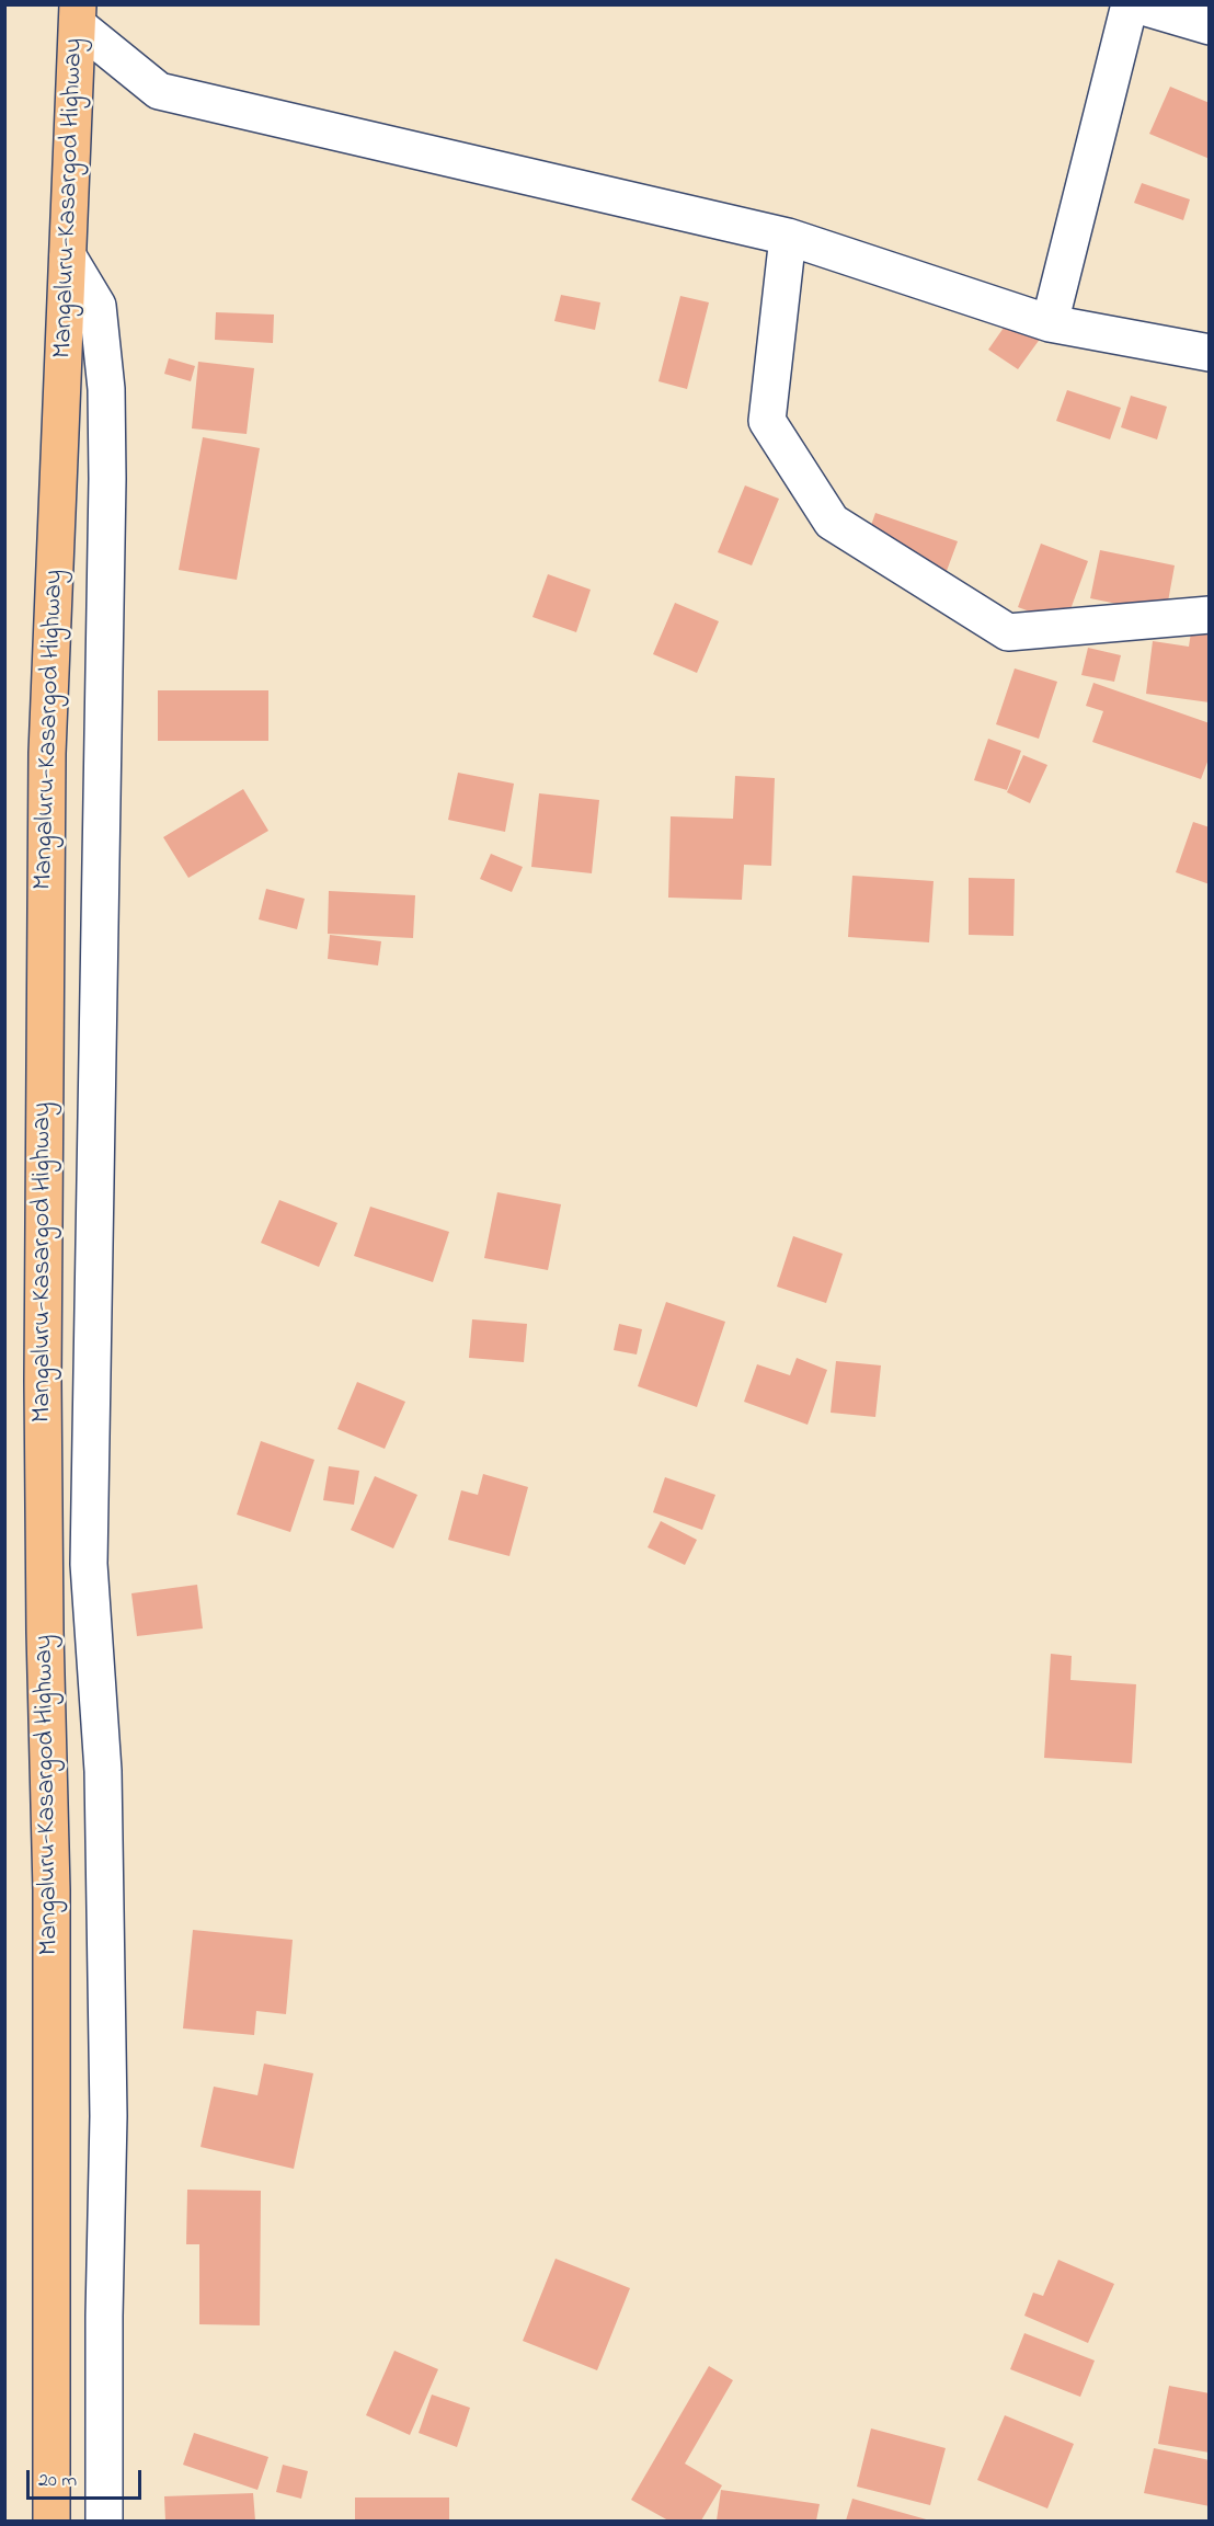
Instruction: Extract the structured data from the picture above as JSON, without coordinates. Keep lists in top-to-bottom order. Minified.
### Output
{"streets":{"highway":["Mangaluru-Kasargod Highway"]},"scale_bar":"20 m"}
